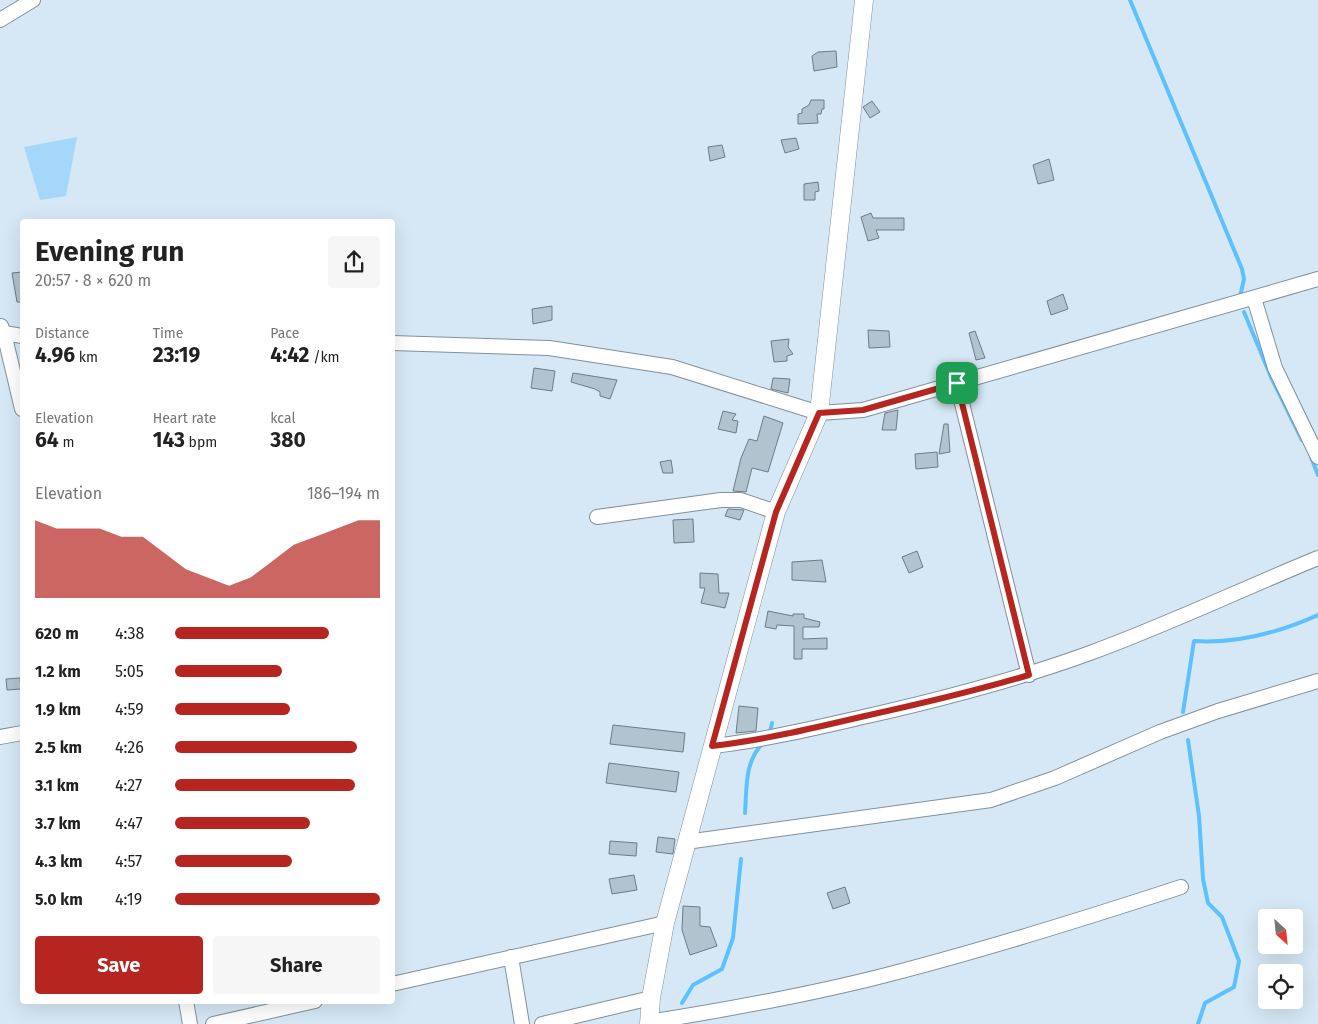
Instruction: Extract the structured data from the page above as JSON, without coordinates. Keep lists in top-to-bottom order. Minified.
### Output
{"north":"bottom right","page":{"heading":["Evening run","20:57 · 8 × 620 m"],"stats":[["Distance","4.96 km"],["Time","23:19"],["Pace","4:42 /km"],["Elevation","64 m"],["Heart rate","143 bpm"],["kcal","380"]],"chart":["Elevation","186–194 m"],"list":[{"name":"620 m","note":"4:38"},{"name":"1.2 km","note":"5:05"},{"name":"1.9 km","note":"4:59"},{"name":"2.5 km","note":"4:26"},{"name":"3.1 km","note":"4:27"},{"name":"3.7 km","note":"4:47"},{"name":"4.3 km","note":"4:57"},{"name":"5.0 km","note":"4:19"}],"buttons":["Save","Share"]}}
